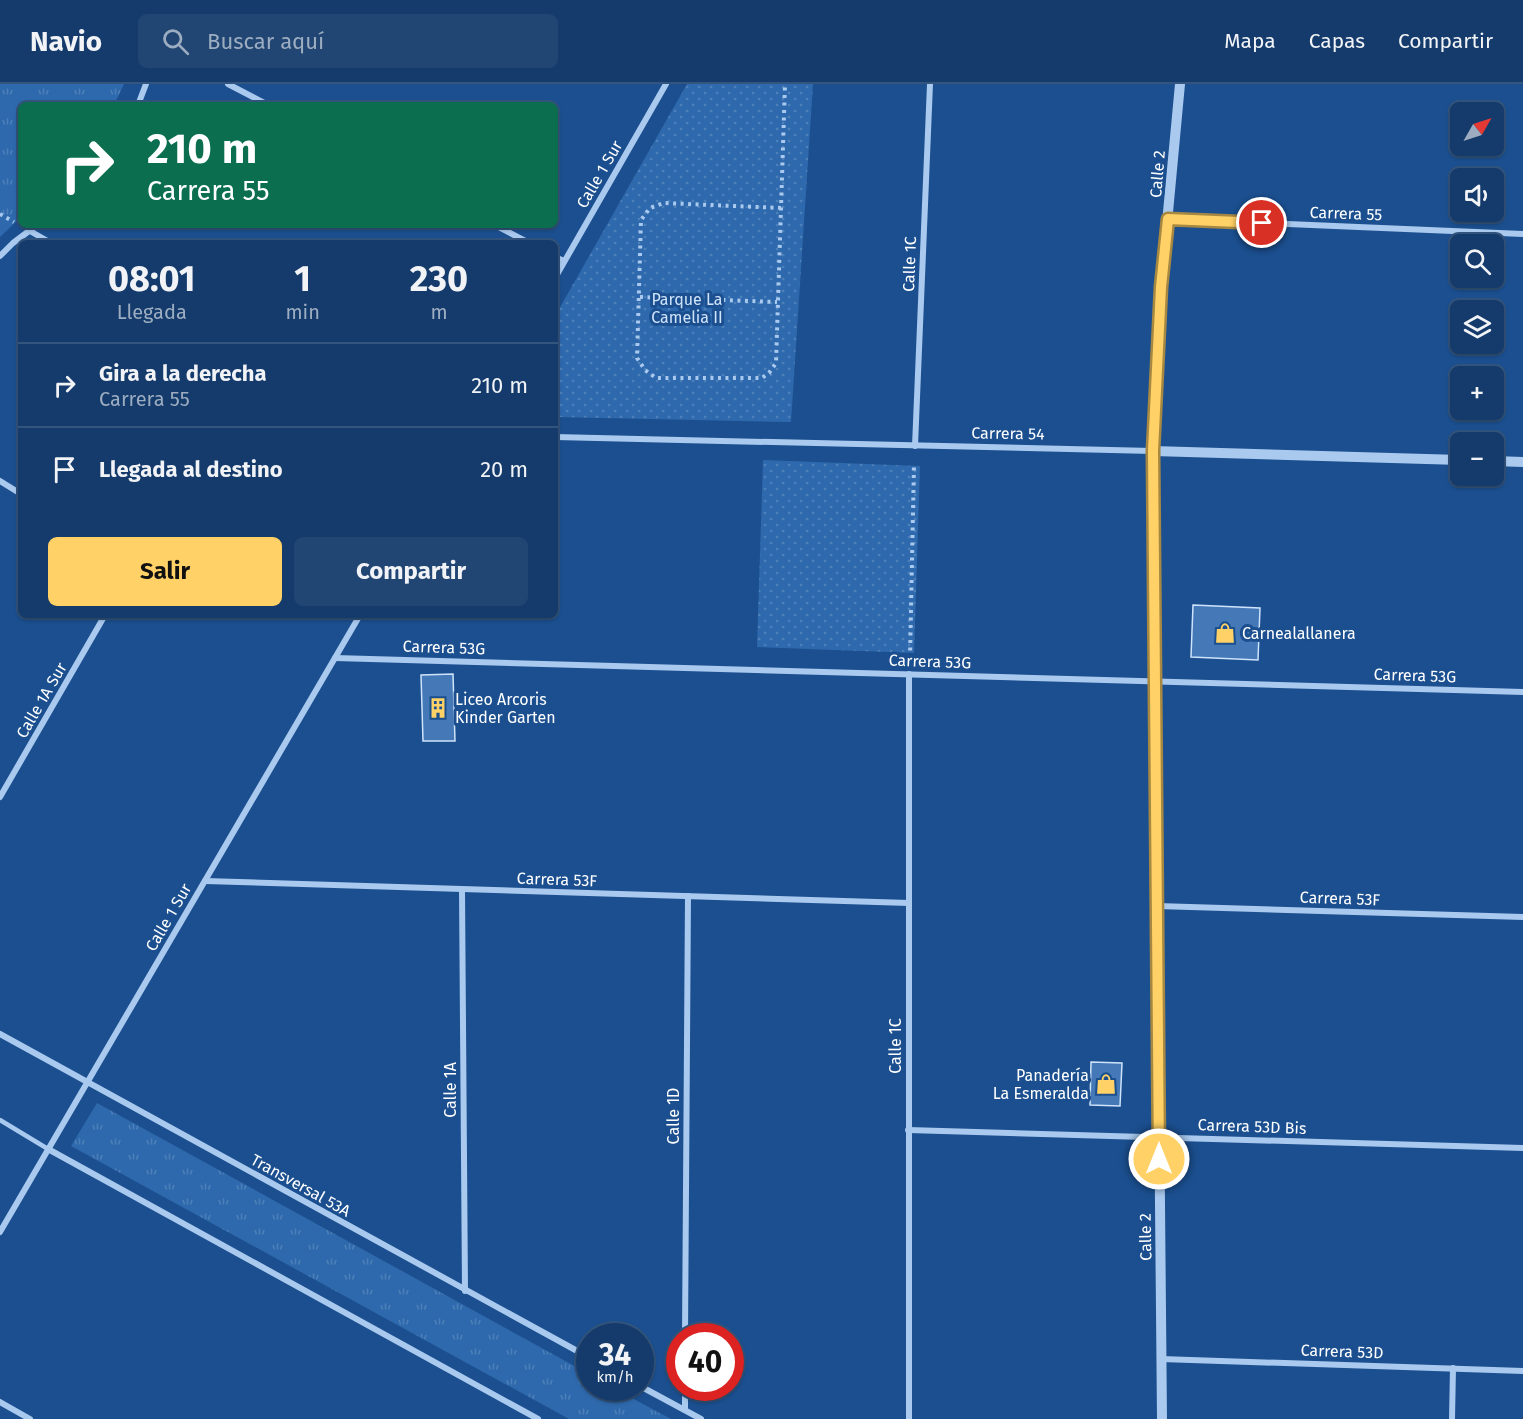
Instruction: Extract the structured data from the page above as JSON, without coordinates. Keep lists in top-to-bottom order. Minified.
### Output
{"streets":{"street":["Calle 1 Sur","Calle 2","Carrera 55","Calle 1C","Carrera 54","Carrera 53G","Calle 1A Sur","Carrera 53F","Calle 1A","Calle 1D","Carrera 53D Bis","Transversal 53A","Carrera 53D"]},"crossings":[["Calle 1 Sur","Carrera 53G"],["Calle 1 Sur","Carrera 53F"],["Calle 1 Sur","Transversal 53A"],["Calle 2","Carrera 55"],["Calle 2","Carrera 54"],["Calle 2","Carrera 53G"],["Calle 2","Carrera 53F"],["Calle 2","Carrera 53D Bis"],["Calle 2","Carrera 53D"],["Calle 1C","Carrera 54"],["Calle 1C","Carrera 53G"],["Calle 1C","Carrera 53F"],["Calle 1C","Carrera 53D Bis"],["Carrera 53F","Calle 1A"],["Carrera 53F","Calle 1D"],["Calle 1A","Transversal 53A"]],"parks":["Parque La Camelia II"],"places":{"shop":["Carnealallanera","Panadería La Esmeralda"],"building":["Liceo Arcoris Kinder Garten"]},"north":"top right","page":{"header":"Navio","search":"Buscar aquí","nav":["Mapa","Capas","Compartir"],"map_buttons":["+","−"],"turn":["210 m","Carrera 55"],"eta":["08:01","Llegada","1","min","230","m"],"list":[{"name":"Gira a la derecha","note":"Carrera 55","value":"210 m"},{"name":"Llegada al destino","value":"20 m"}],"buttons":["Salir","Compartir"],"speed":"34 km/h","limit":"40"}}
